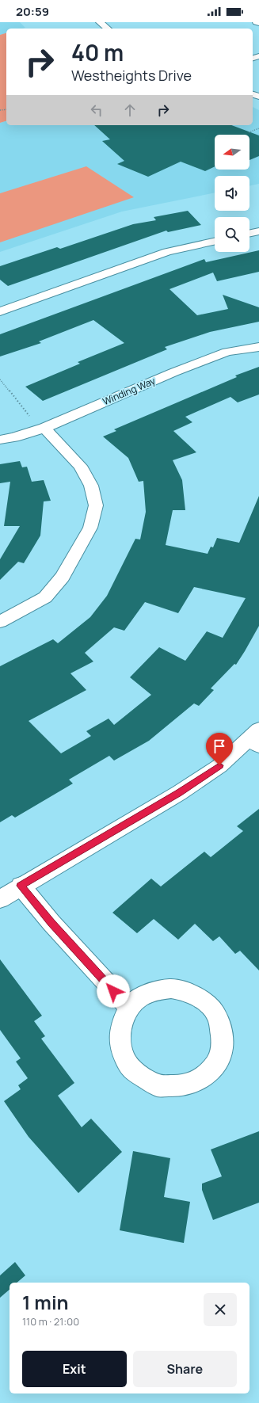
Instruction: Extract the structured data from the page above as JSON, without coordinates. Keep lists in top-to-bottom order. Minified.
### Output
{"streets":{"street":["Winding Way"]},"north":"left","page":{"status":"20:59","turn":["40 m","Westheights Drive"],"heading":["1 min","110 m · 21:00"],"buttons":["Exit","Share"]}}
